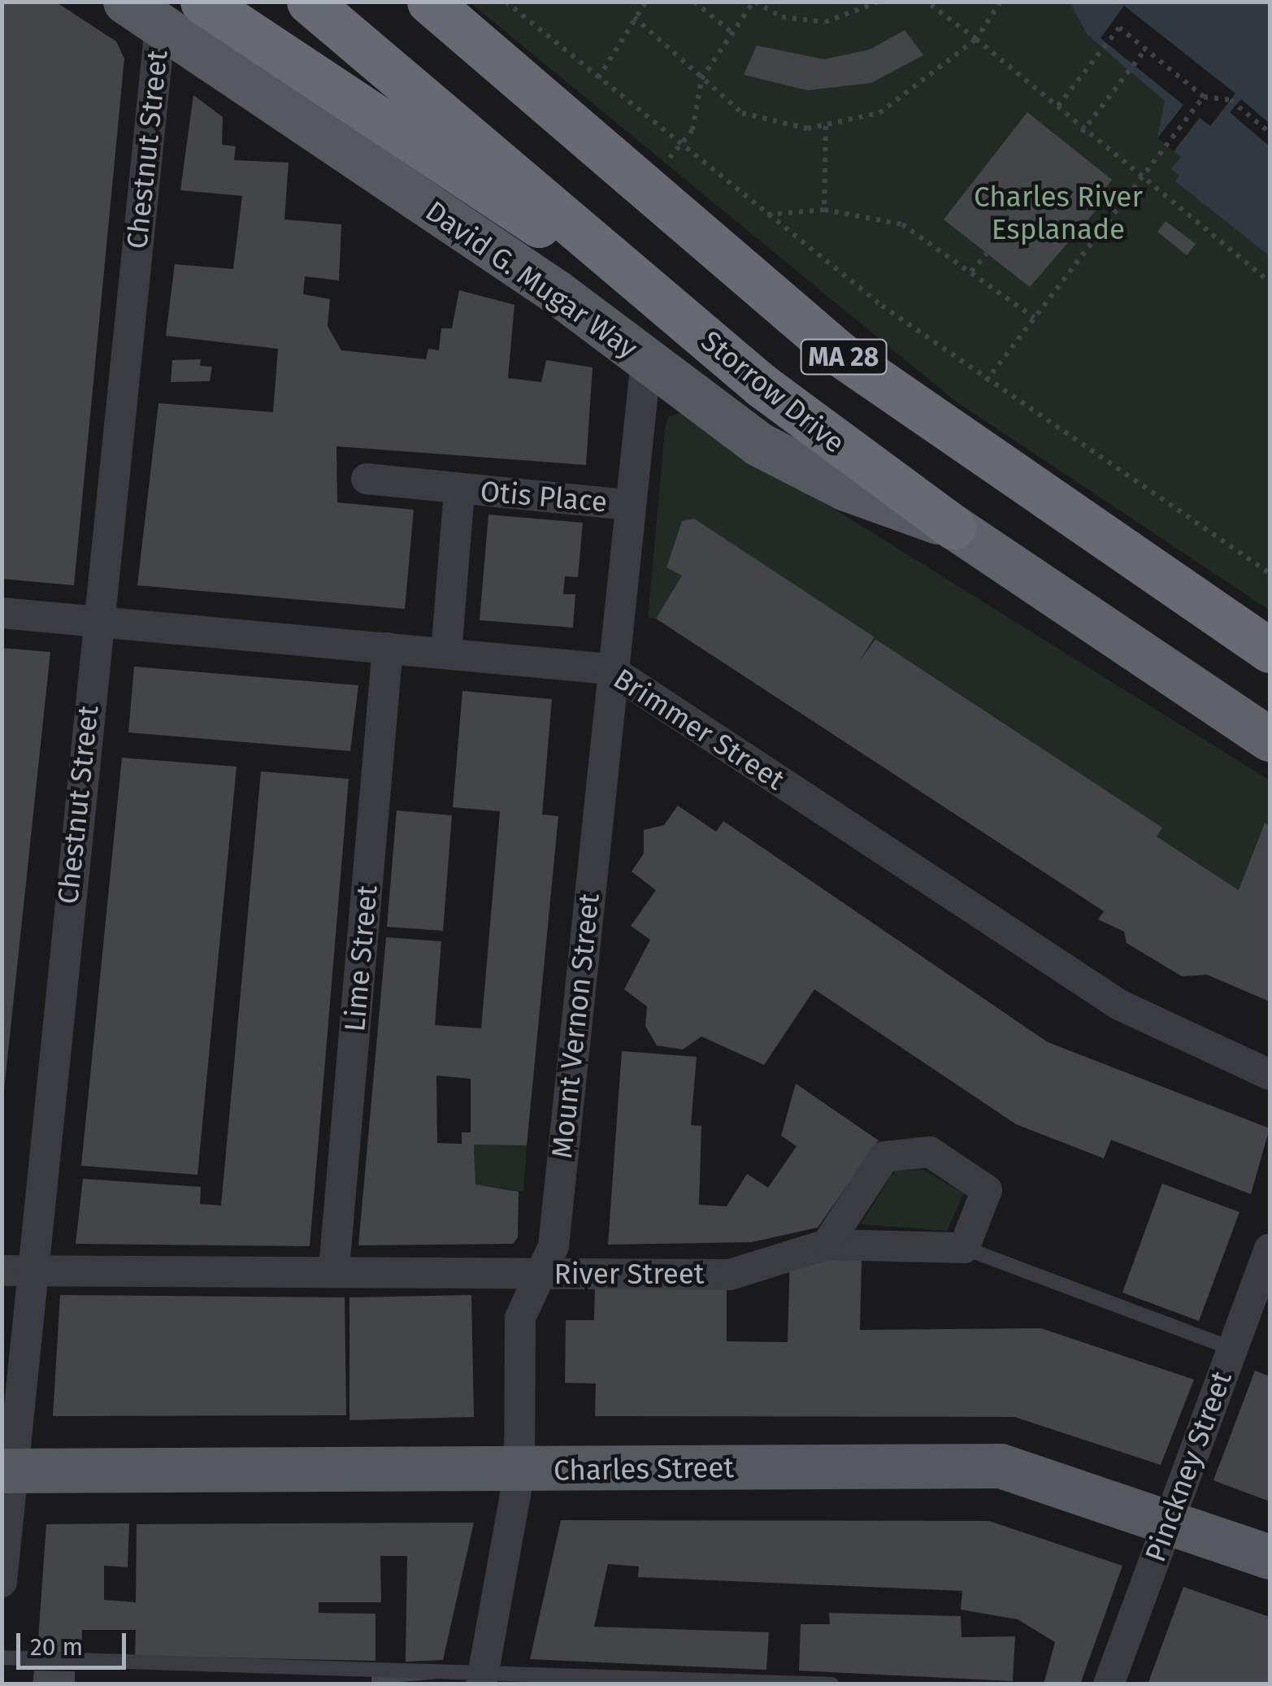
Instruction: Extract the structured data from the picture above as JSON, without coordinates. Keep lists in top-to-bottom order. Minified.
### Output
{"streets":{"highway":["MA 28","Storrow Drive"],"main road":["David G. Mugar Way","Charles Street"],"street":["Chestnut Street","Otis Place","Brimmer Street","Lime Street","Mount Vernon Street","River Street","Pinckney Street"]},"crossings":[["Chestnut Street","David G. Mugar Way"],["Chestnut Street","Brimmer Street"],["Chestnut Street","River Street"],["Chestnut Street","Charles Street"],["David G. Mugar Way","Storrow Drive"],["David G. Mugar Way","Mount Vernon Street"],["Otis Place","Brimmer Street"],["Otis Place","Mount Vernon Street"],["Brimmer Street","Lime Street"],["Brimmer Street","Mount Vernon Street"],["Lime Street","River Street"],["Mount Vernon Street","River Street"],["Mount Vernon Street","Charles Street"],["River Street","Pinckney Street"],["Pinckney Street","Charles Street"]],"parks":["Charles River Esplanade"],"scale_bar":"20 m"}
